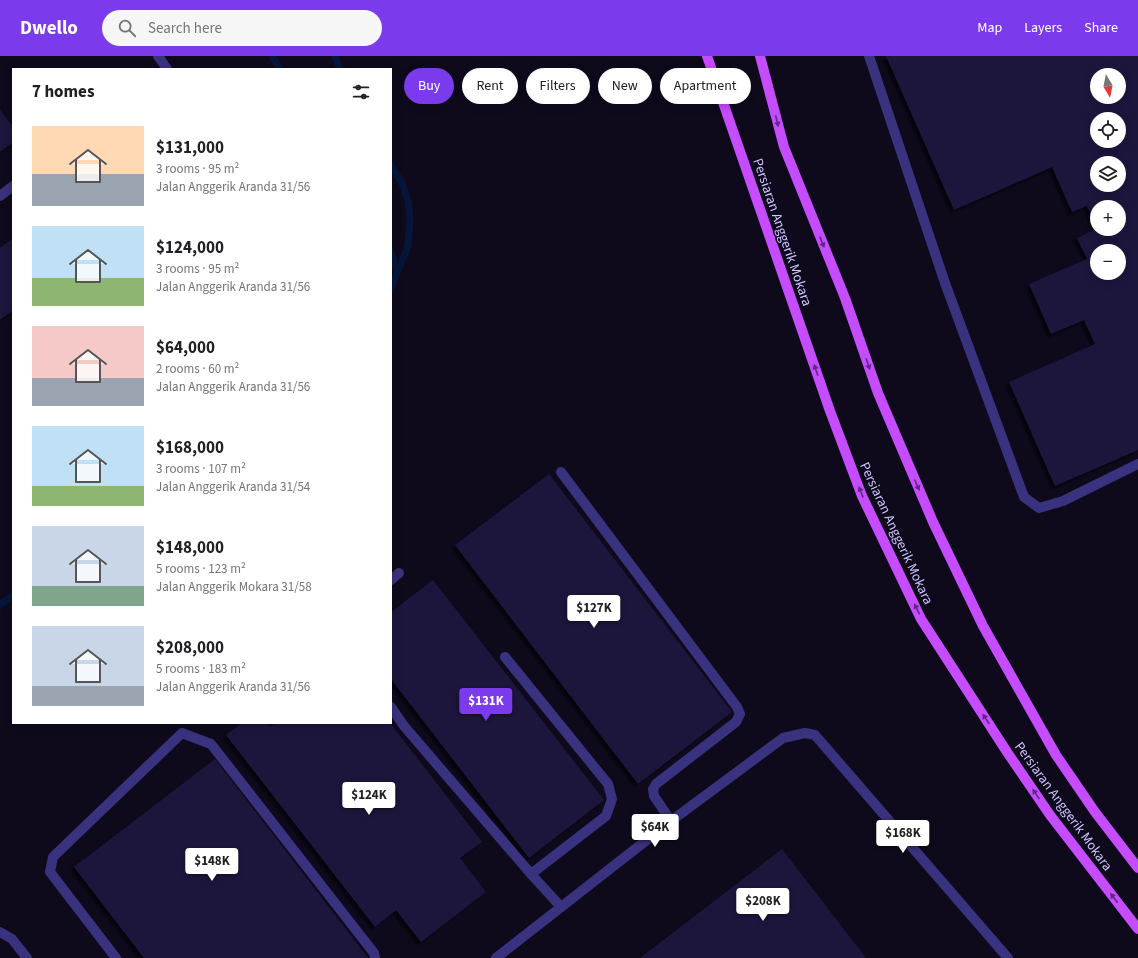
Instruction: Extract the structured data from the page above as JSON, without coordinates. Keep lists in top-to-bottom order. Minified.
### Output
{"streets":{"main road":["Persiaran Anggerik Mokara"]},"north":"bottom","page":{"header":"Dwello","search":"Search here","nav":["Map","Layers","Share"],"map_buttons":["+","−"],"chip":["Buy","Rent","Filters","New","Apartment"],"heading":"7 homes","list":[{"name":"$131,000","note":"3 rooms · 95 m² · Jalan Anggerik Aranda 31/56"},{"name":"$124,000","note":"3 rooms · 95 m² · Jalan Anggerik Aranda 31/56"},{"name":"$64,000","note":"2 rooms · 60 m² · Jalan Anggerik Aranda 31/56"},{"name":"$168,000","note":"3 rooms · 107 m² · Jalan Anggerik Aranda 31/54"},{"name":"$148,000","note":"5 rooms · 123 m² · Jalan Anggerik Mokara 31/58"},{"name":"$208,000","note":"5 rooms · 183 m² · Jalan Anggerik Aranda 31/56"}],"price":["$127K","$131K","$124K","$64K","$168K","$148K","$208K"]}}
